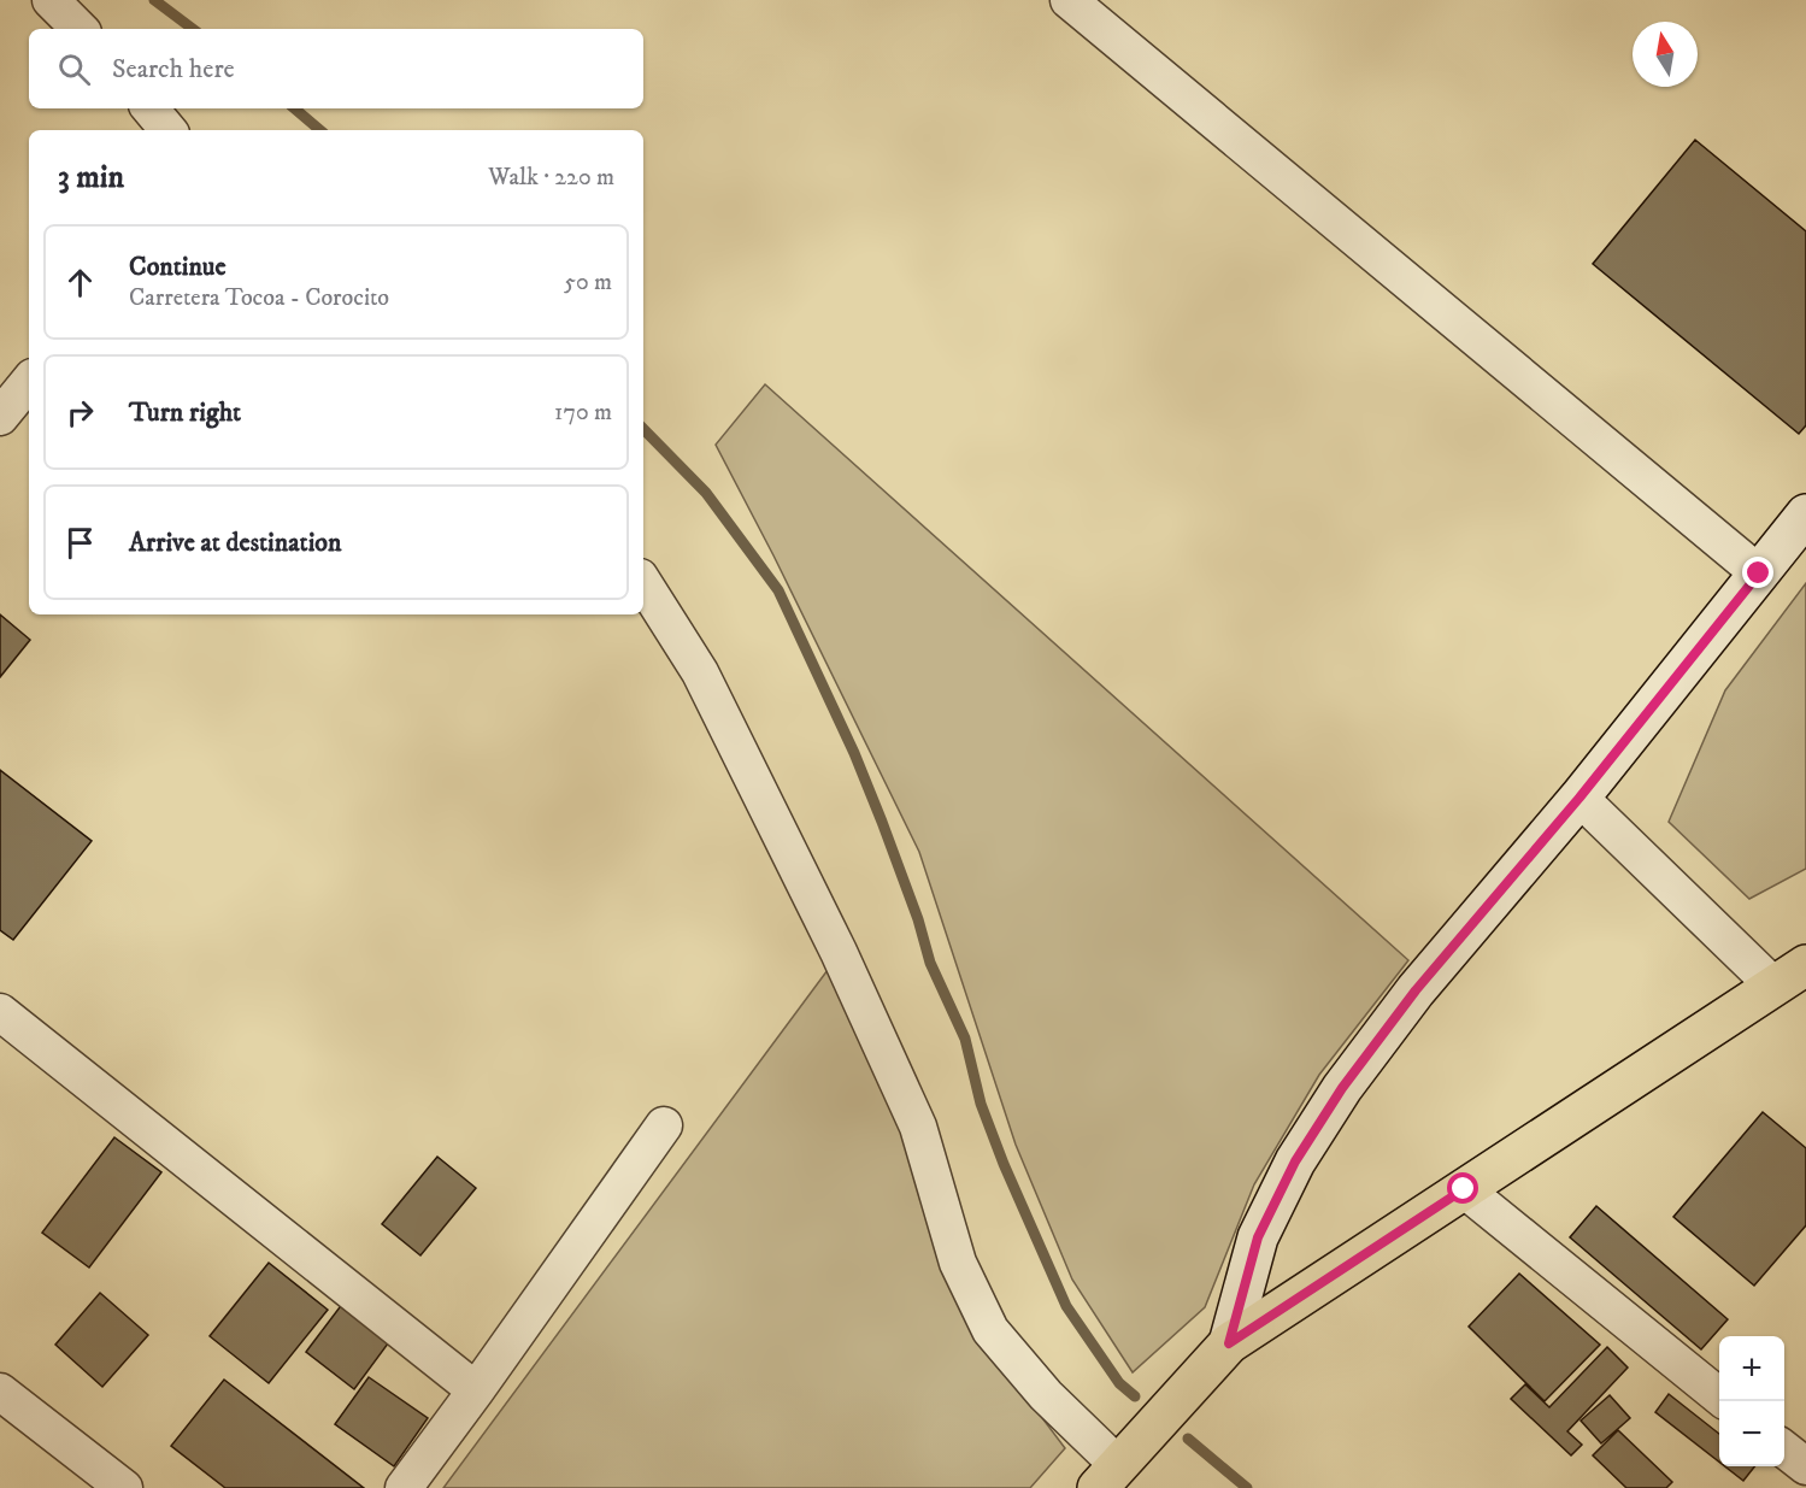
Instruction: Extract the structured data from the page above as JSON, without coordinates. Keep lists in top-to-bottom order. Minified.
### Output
{"north":"top","page":{"search":"Search here","heading":["3 min","Walk · 220 m"],"list":[["Continue","Carretera Tocoa - Corocito","50 m"],["Turn right","170 m"],"Arrive at destination"],"map_buttons":["+","−"]}}
